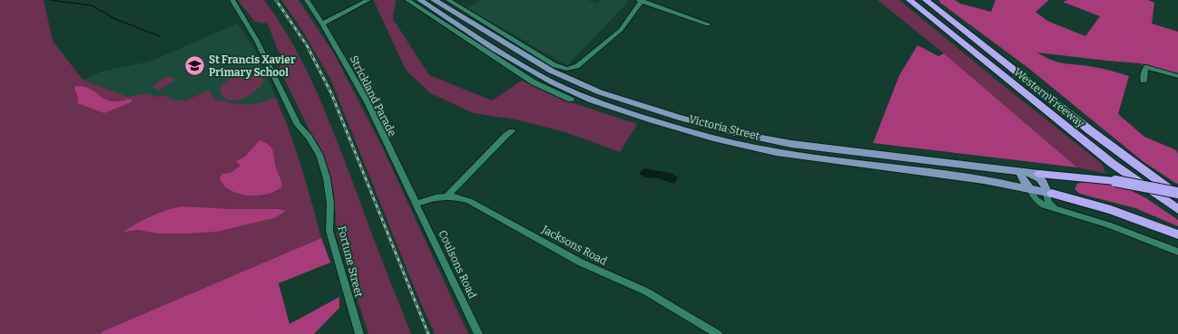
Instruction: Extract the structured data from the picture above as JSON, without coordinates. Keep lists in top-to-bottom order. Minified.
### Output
{"streets":{"highway":["Western Freeway"],"main road":["Victoria Street"],"street":["Strickland Parade","Jacksons Road","Fortune Street","Coulsons Road"]},"crossings":[["Strickland Parade","Jacksons Road"],["Strickland Parade","Coulsons Road"],["Jacksons Road","Coulsons Road"]],"places":{"school or university":["St Francis Xavier Primary School"]}}
